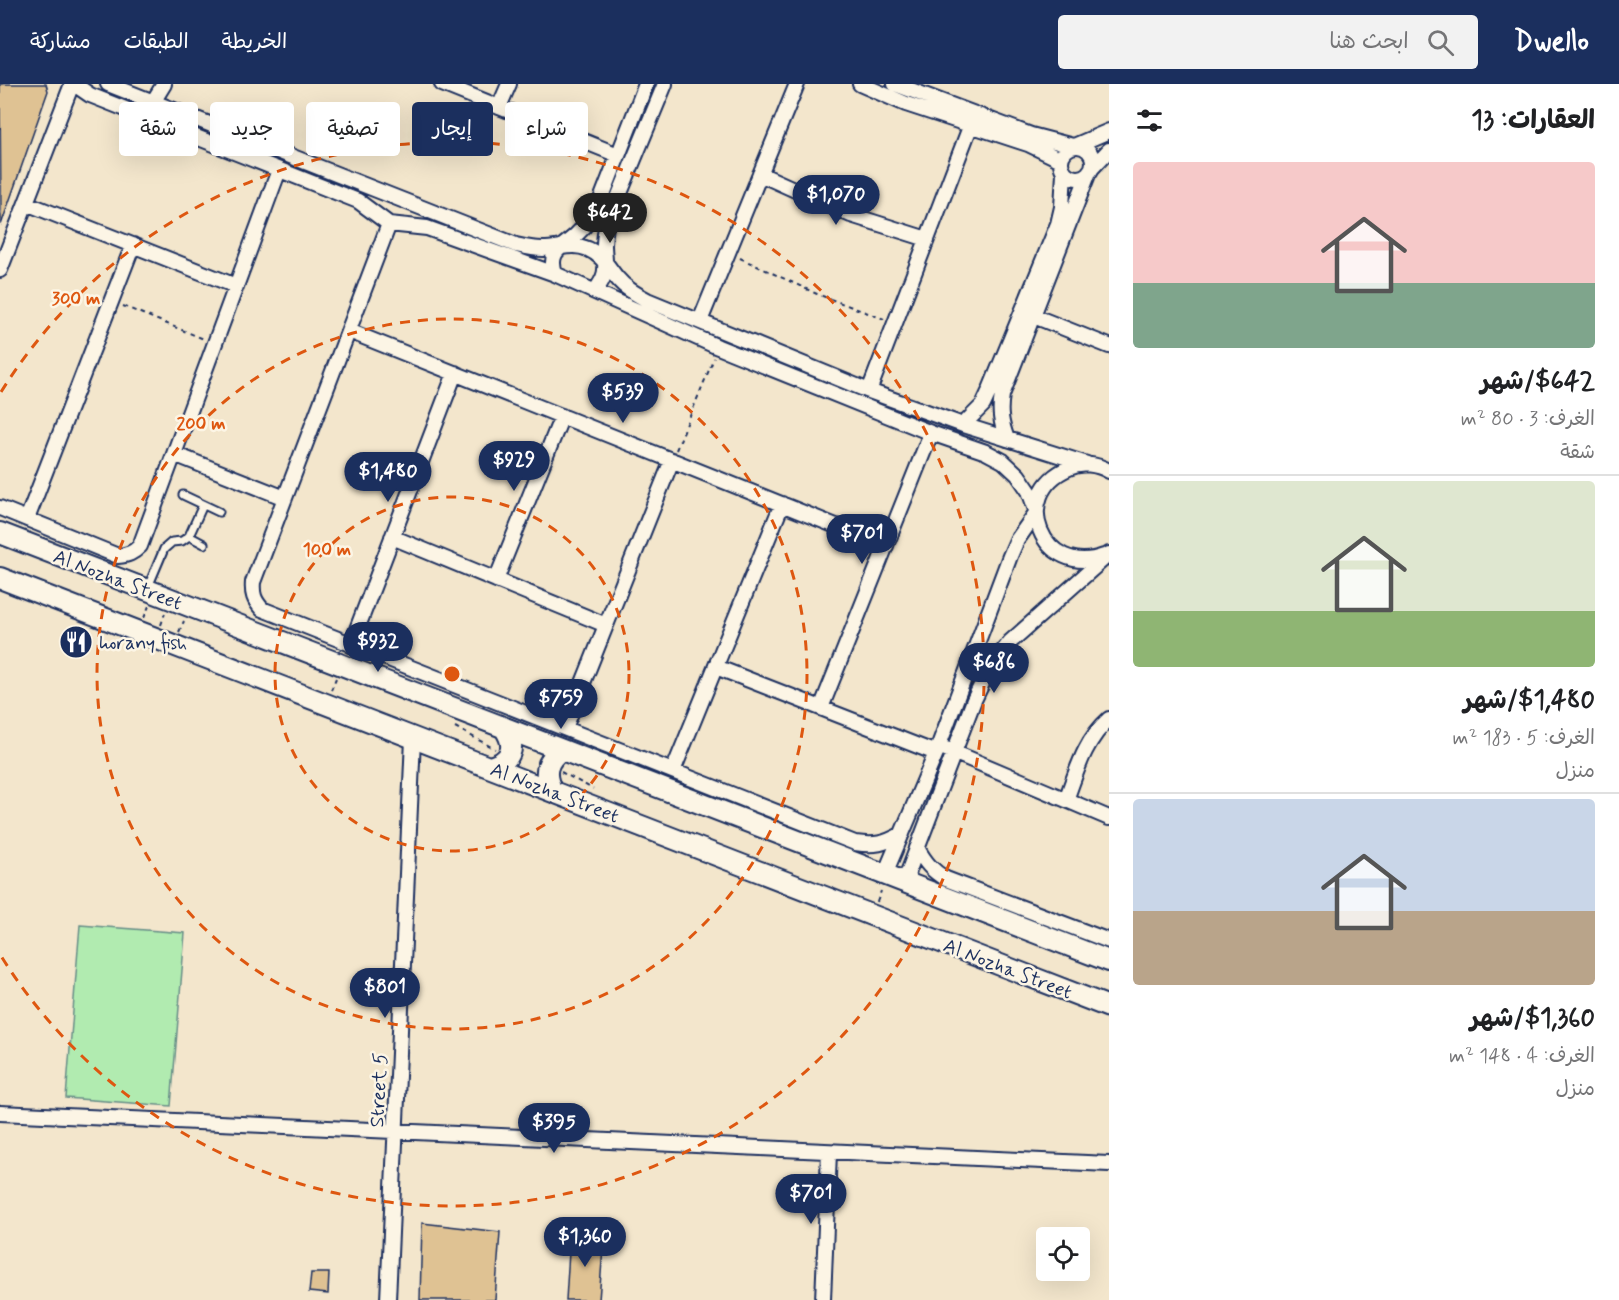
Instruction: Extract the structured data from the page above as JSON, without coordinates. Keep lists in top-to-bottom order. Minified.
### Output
{"streets":{"main road":["Al Nozha Street"],"street":["Street 5"]},"crossings":[["Al Nozha Street","Street 5"]],"places":{"restaurant":["horany fish"]},"page":{"header":"Dwello","search":"ابحث هنا","nav":["الخريطة","الطبقات","مشاركة"],"heading":"العقارات: 13","chip":["شراء","إيجار","تصفية","جديد","شقة"],"list":[{"name":"$642/شهر","note":"الغرف: 3 · 80 m² · شقة"},{"name":"$1,480/شهر","note":"الغرف: 5 · 183 m² · منزل"},{"name":"$1,360/شهر","note":"الغرف: 4 · 148 m² · منزل"}],"price":["$1,070","$642","$539","$929","$1,480","$701","$932","$686","$759","$801","$395","$701","$1,360"]},"rings":["300 m","200 m","100 m"]}
